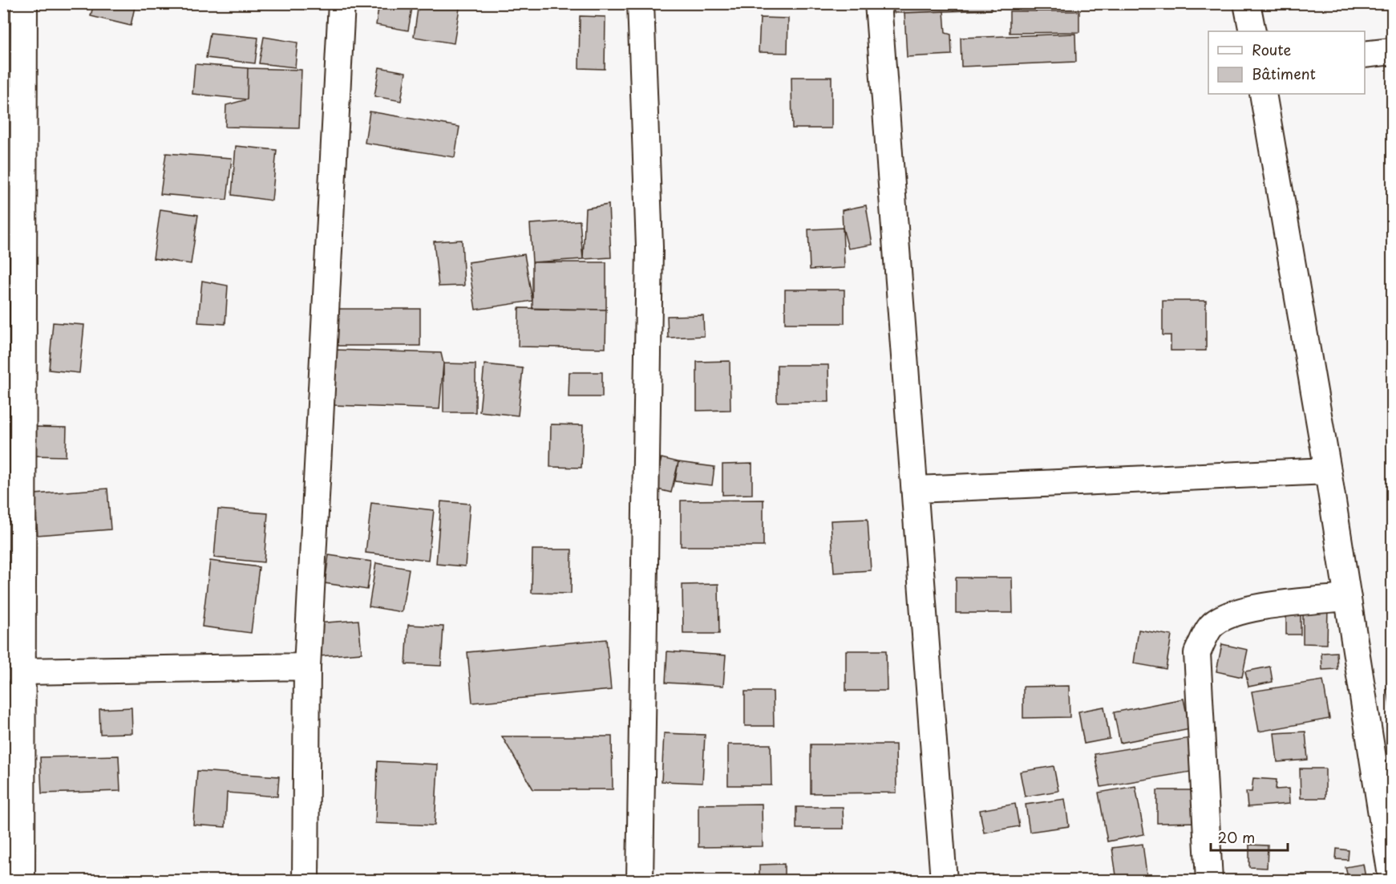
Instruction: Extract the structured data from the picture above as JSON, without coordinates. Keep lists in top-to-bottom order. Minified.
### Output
{"legend":["Route","Bâtiment"],"scale_bar":"20 m"}
